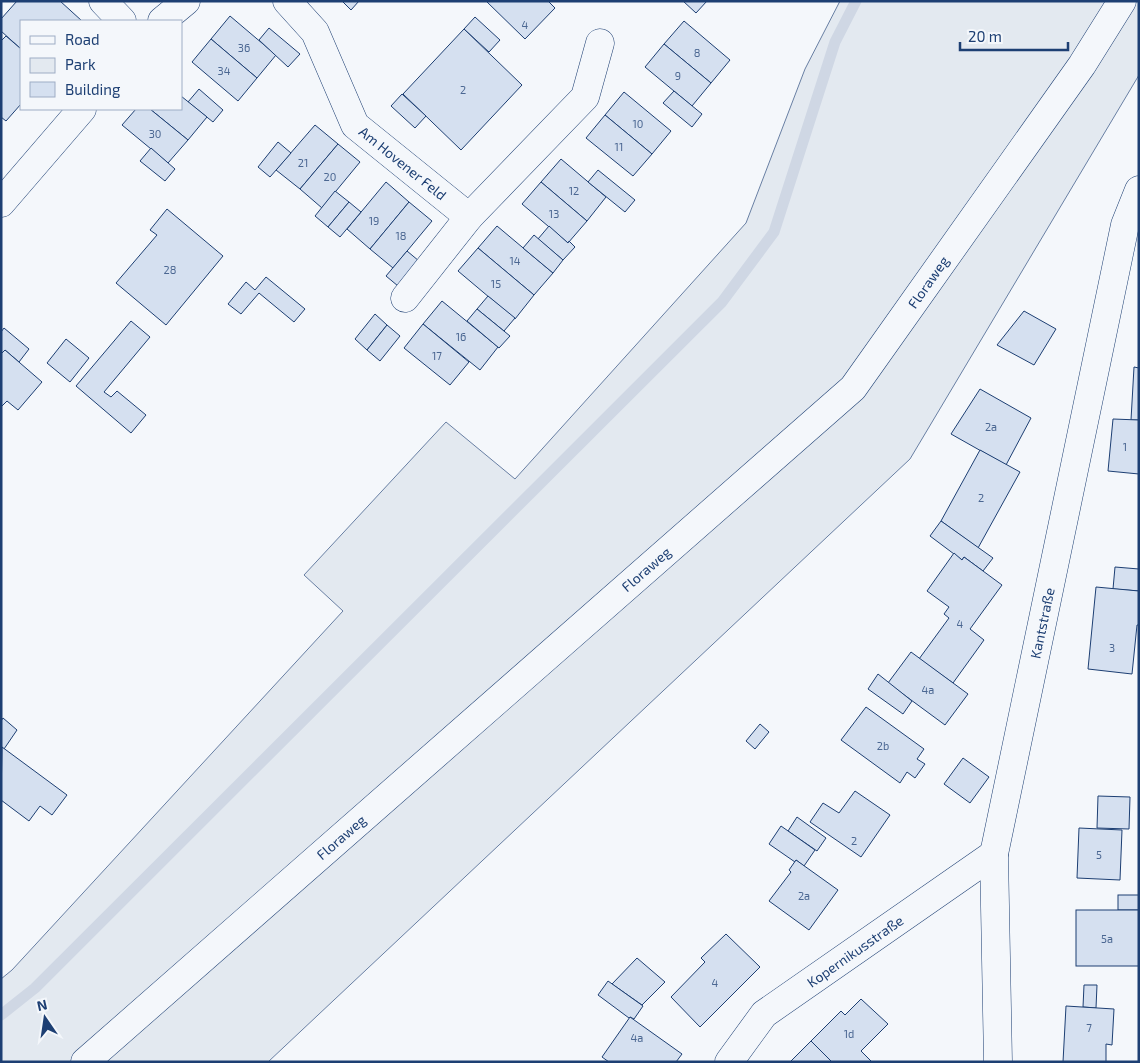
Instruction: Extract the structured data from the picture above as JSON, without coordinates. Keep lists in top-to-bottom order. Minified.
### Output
{"streets":{"street":["Am Hovener Feld","Floraweg","Kantstraße","Kopernikusstraße"]},"crossings":[["Kantstraße","Kopernikusstraße"]],"house_numbers":["4","36","8","34","9","2","10","30","11","21","20","12","13","19","18","14","28","15","16","17","2a","1","2","4","3","4a","2b","2","5","2a","5a","4","7","1d","4a"],"legend":["Road","Park","Building"],"scale_bar":"20 m","north":"top"}
